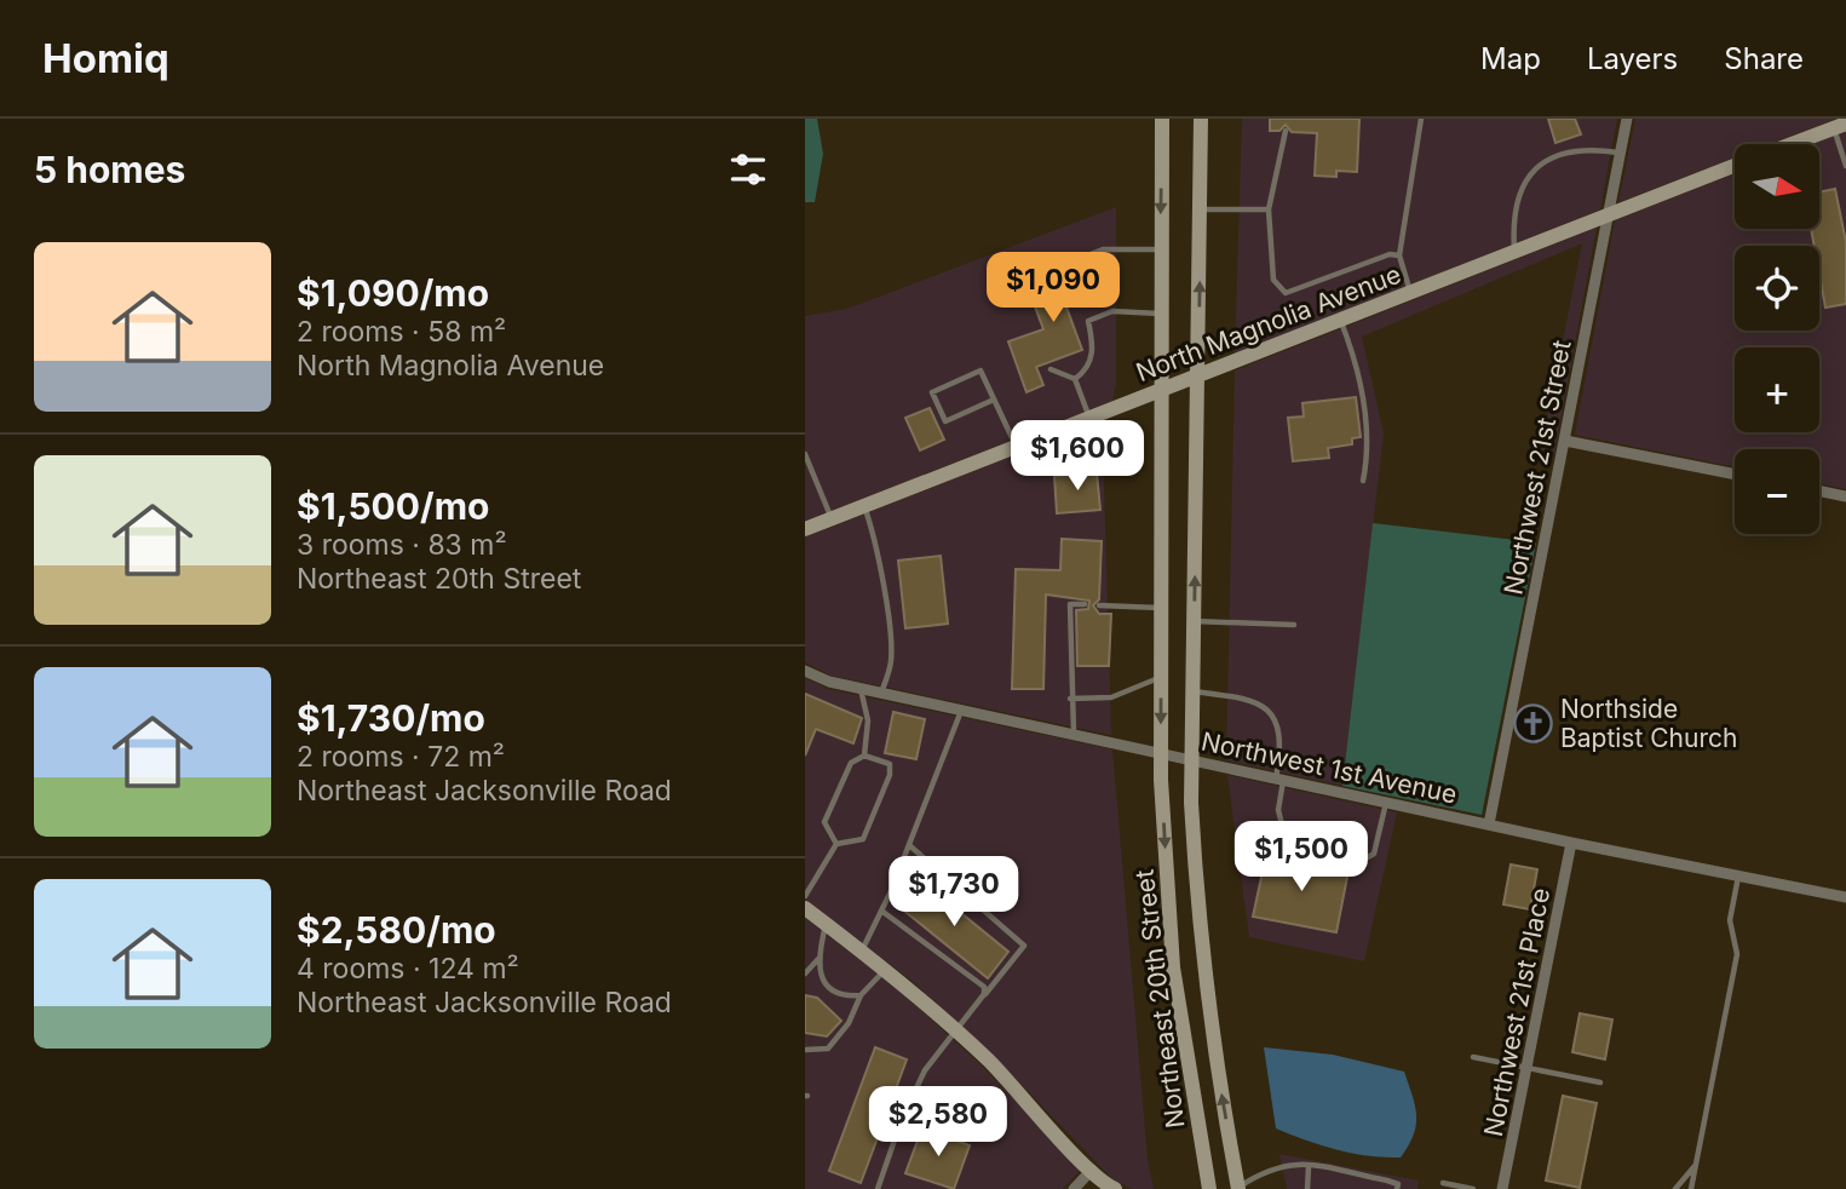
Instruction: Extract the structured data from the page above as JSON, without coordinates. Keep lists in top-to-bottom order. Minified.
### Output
{"streets":{"main road":["North Magnolia Avenue","Northeast 20th Street"],"street":["Northwest 21st Street","Northwest 1st Avenue","Northwest 21st Place"]},"crossings":[["North Magnolia Avenue","Northwest 21st Street"],["North Magnolia Avenue","Northeast 20th Street"],["Northwest 21st Street","Northwest 1st Avenue"],["Northwest 1st Avenue","Northeast 20th Street"],["Northwest 1st Avenue","Northwest 21st Place"]],"places":{"church":["Northside Baptist Church"]},"north":"right","page":{"header":"Homiq","nav":["Map","Layers","Share"],"heading":"5 homes","map_buttons":["+","−"],"list":[{"name":"$1,090/mo","note":"2 rooms · 58 m² · North Magnolia Avenue"},{"name":"$1,500/mo","note":"3 rooms · 83 m² · Northeast 20th Street"},{"name":"$1,730/mo","note":"2 rooms · 72 m² · Northeast Jacksonville Road"},{"name":"$2,580/mo","note":"4 rooms · 124 m² · Northeast Jacksonville Road"}],"price":["$1,090","$1,600","$1,500","$1,730","$2,580"]}}
